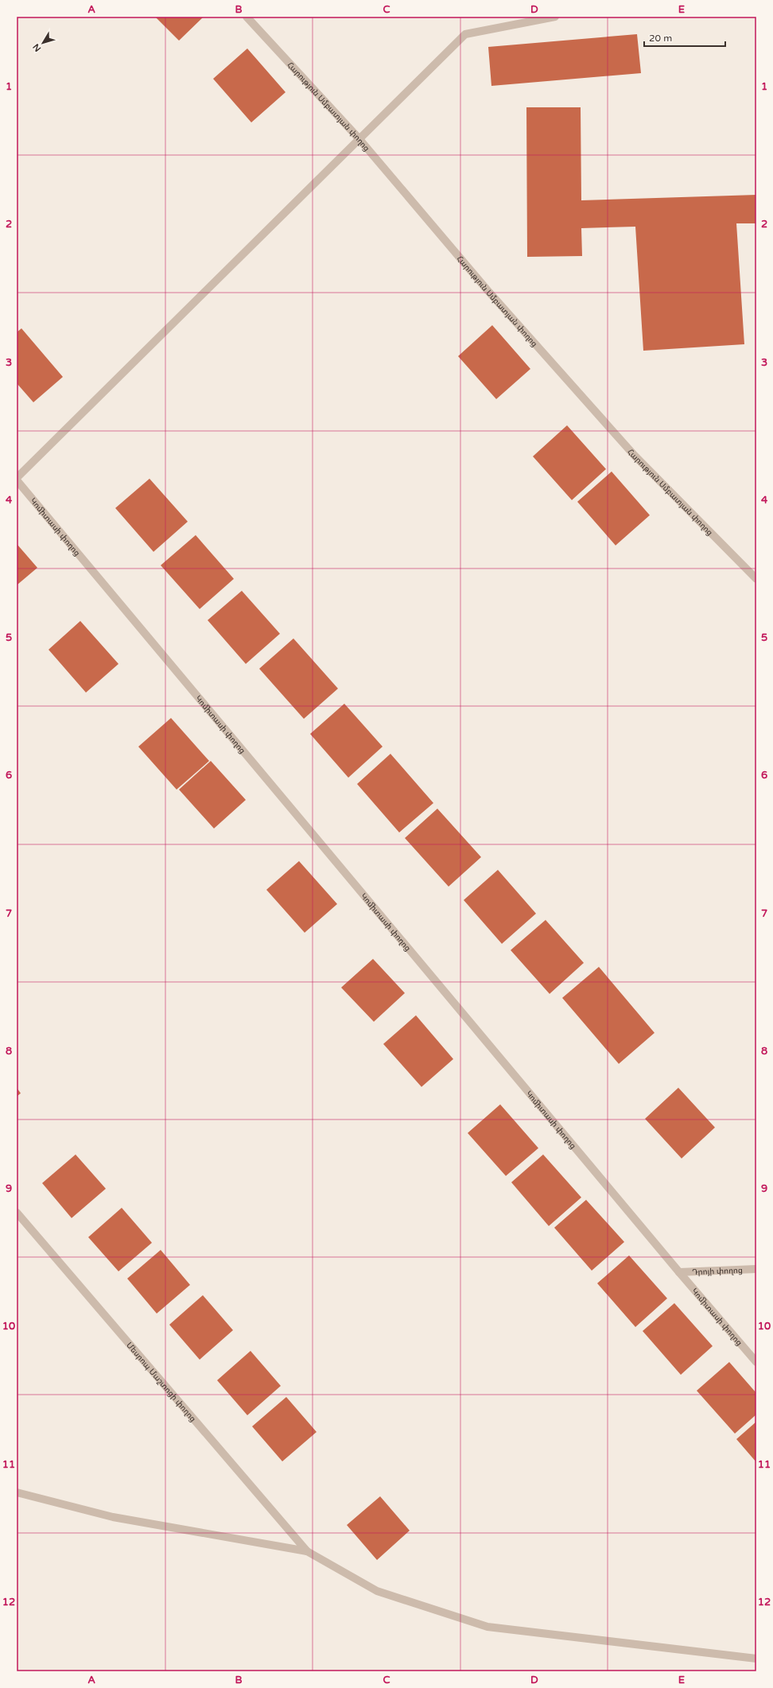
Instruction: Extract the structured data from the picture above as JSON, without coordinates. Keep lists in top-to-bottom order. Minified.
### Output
{"streets":{"street":["Հարություն Սմբատյան փողոց","Կոմիտասի փողոց","Դրոյի փողոց","Մեսրոպ Մաշտոցի փողոց"]},"crossings":[["Կոմիտասի փողոց","Դրոյի փողոց"]],"scale_bar":"20 m","north":"bottom left","grid":{"columns":["A","B","C","D","E"],"rows":["1","2","3","4","5","6","7","8","9","10","11","12"]}}
